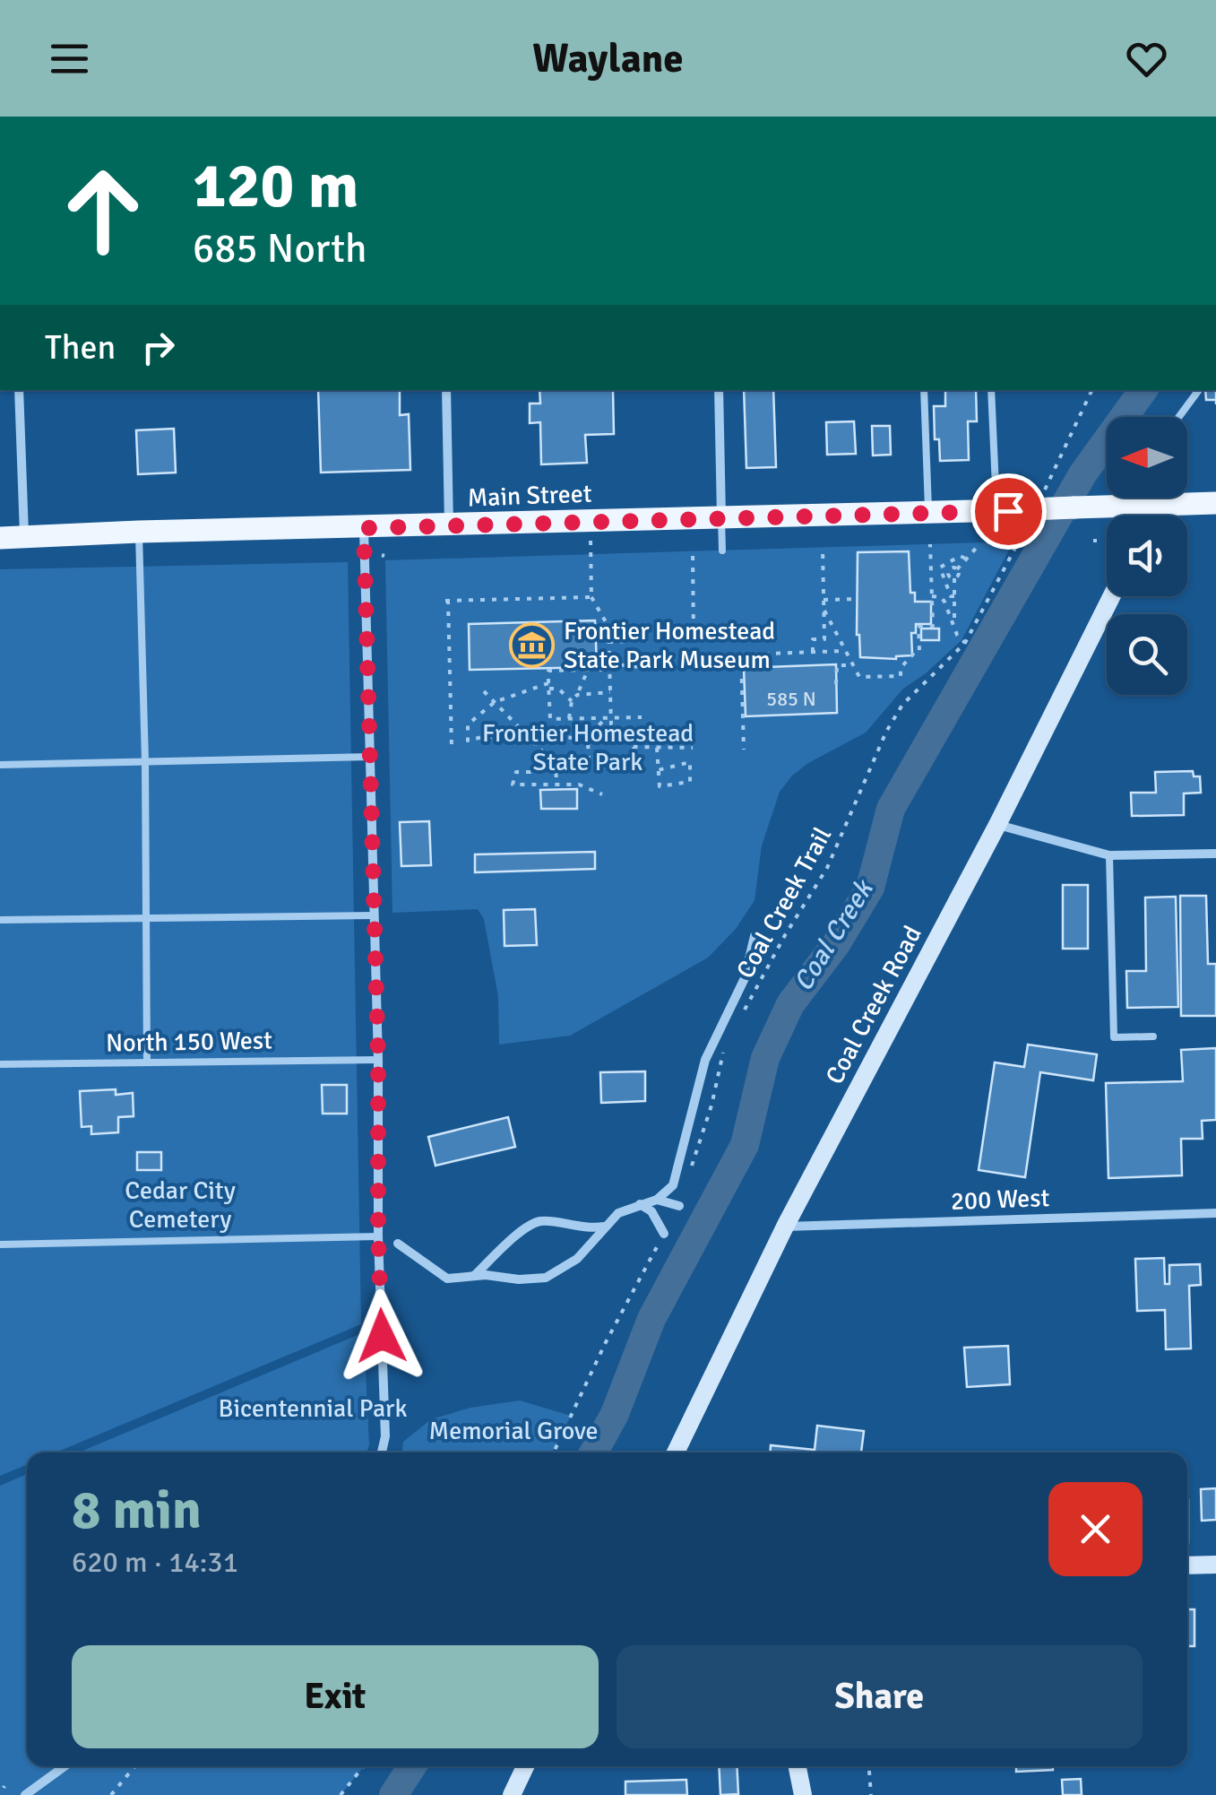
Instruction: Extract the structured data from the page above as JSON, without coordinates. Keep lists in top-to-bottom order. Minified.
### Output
{"streets":{"main road":["Main Street","Coal Creek Road"],"street":["200 West"],"lane":["North 150 West"],"path":["Coal Creek Trail"]},"crossings":[["Coal Creek Road","200 West"]],"water":["Coal Creek"],"parks":["Frontier Homestead State Park","Cedar City Cemetery","Bicentennial Park","Memorial Grove"],"places":{"museum":["Frontier Homestead State Park Museum"]},"house_numbers":["585 N"],"north":"left","page":{"header":"Waylane","turn":["120 m","685 North"],"then":"Then","heading":["8 min","620 m · 14:31"],"buttons":["Exit","Share"]}}
